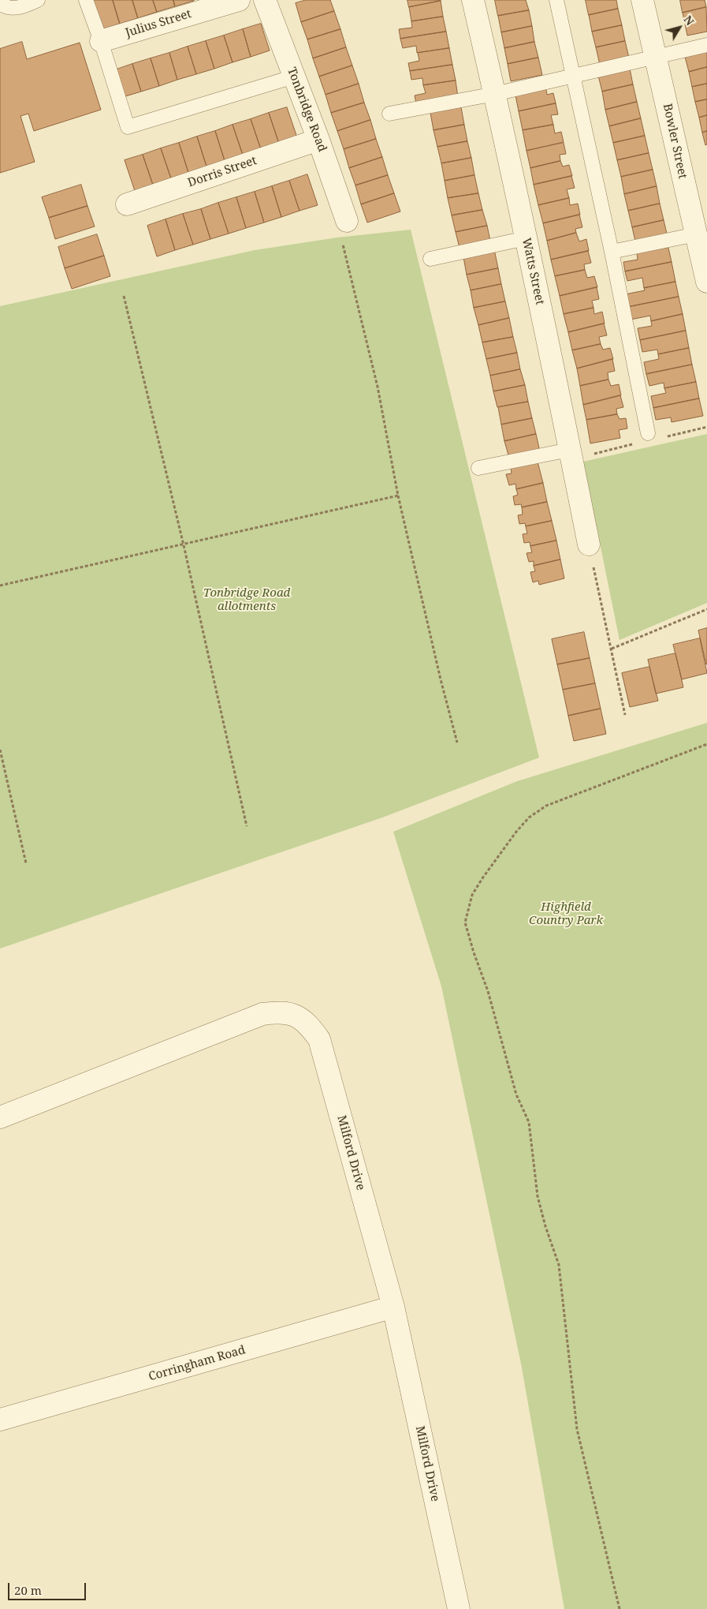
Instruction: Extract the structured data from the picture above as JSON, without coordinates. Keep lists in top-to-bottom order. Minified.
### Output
{"streets":{"street":["Julius Street","Tonbridge Road","Bowler Street","Dorris Street","Watts Street","Milford Drive","Corringham Road"]},"crossings":[["Tonbridge Road","Dorris Street"],["Milford Drive","Corringham Road"]],"parks":["Tonbridge Road allotments","Highfield Country Park"],"scale_bar":"20 m","north":"top right"}
